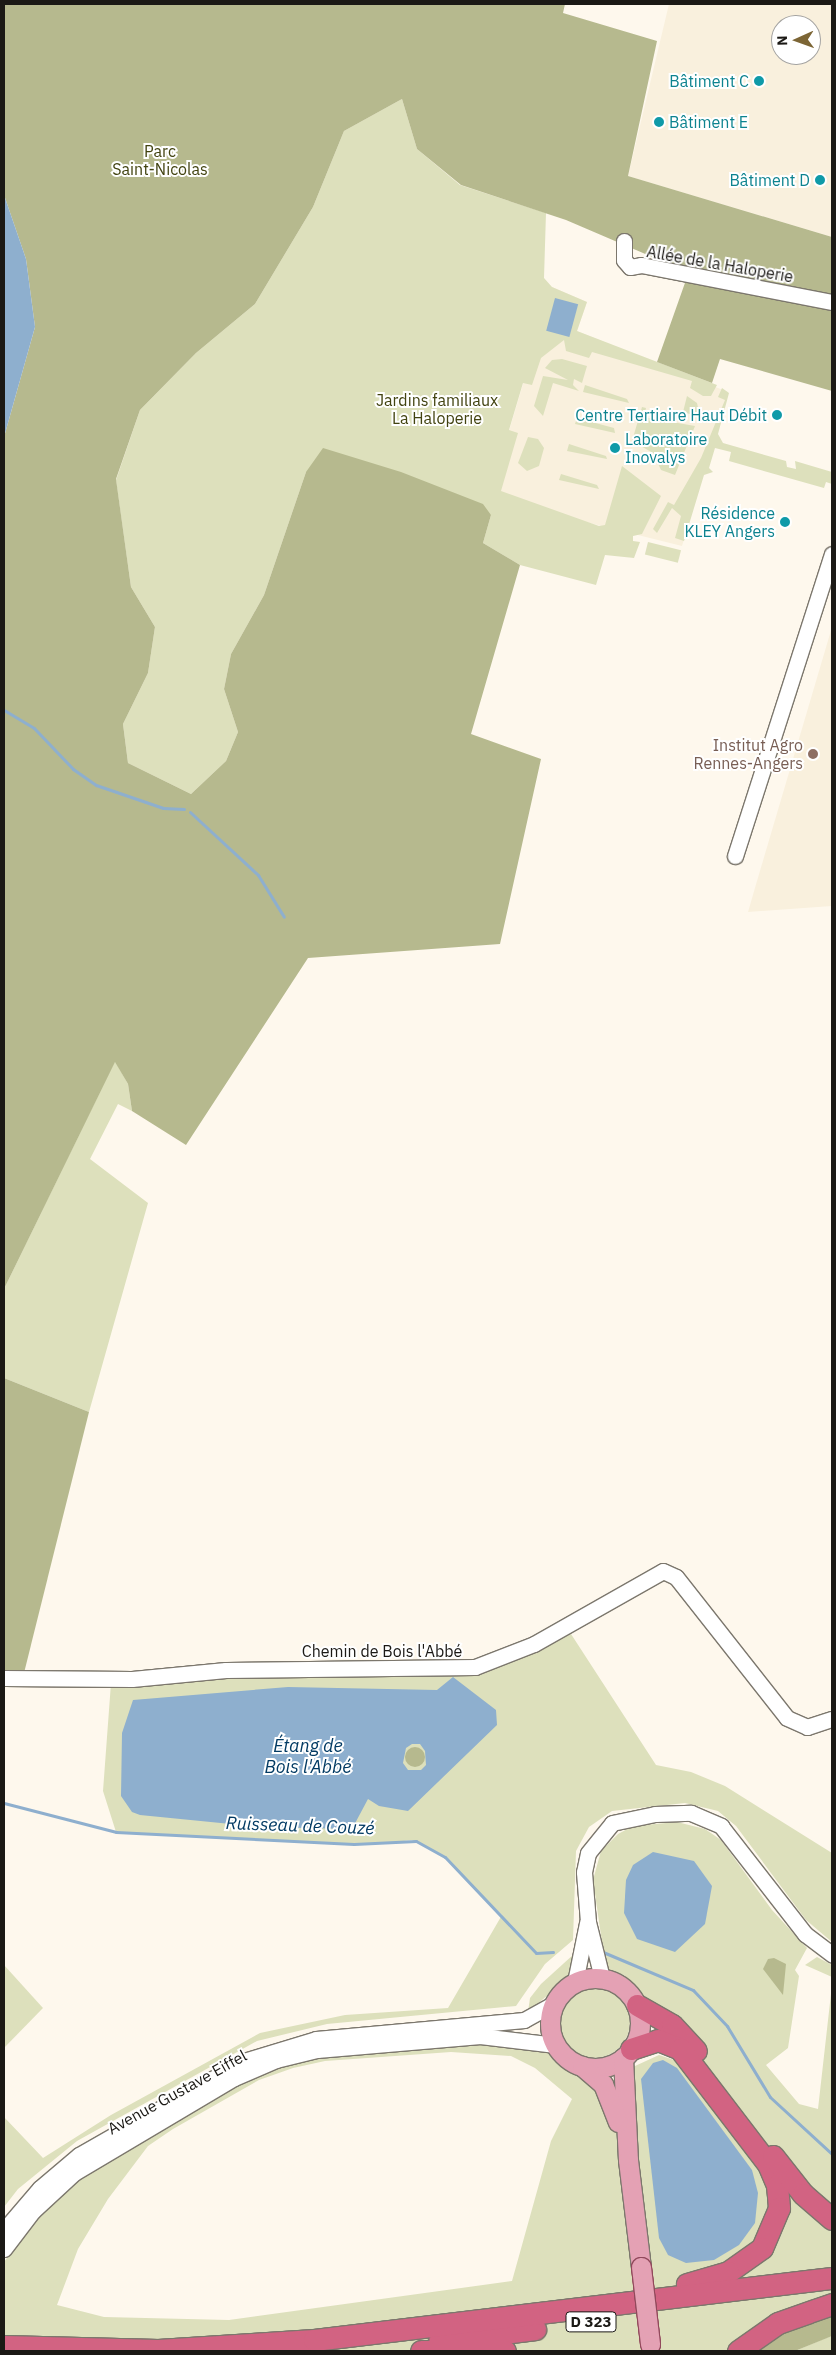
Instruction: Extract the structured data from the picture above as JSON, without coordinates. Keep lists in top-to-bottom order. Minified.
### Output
{"streets":{"highway":["D 323"],"street":["Allée de la Haloperie","Chemin de Bois l'Abbé","Avenue Gustave Eiffel"]},"water":["Étang de Bois l'Abbé","Ruisseau de Couzé"],"parks":["Parc Saint-Nicolas","Jardins familiaux La Haloperie"],"places":["Bâtiment C","Bâtiment E","Bâtiment D","Centre Tertiaire Haut Débit","Laboratoire Inovalys","Résidence KLEY Angers","Institut Agro Rennes-Angers"],"north":"left"}
